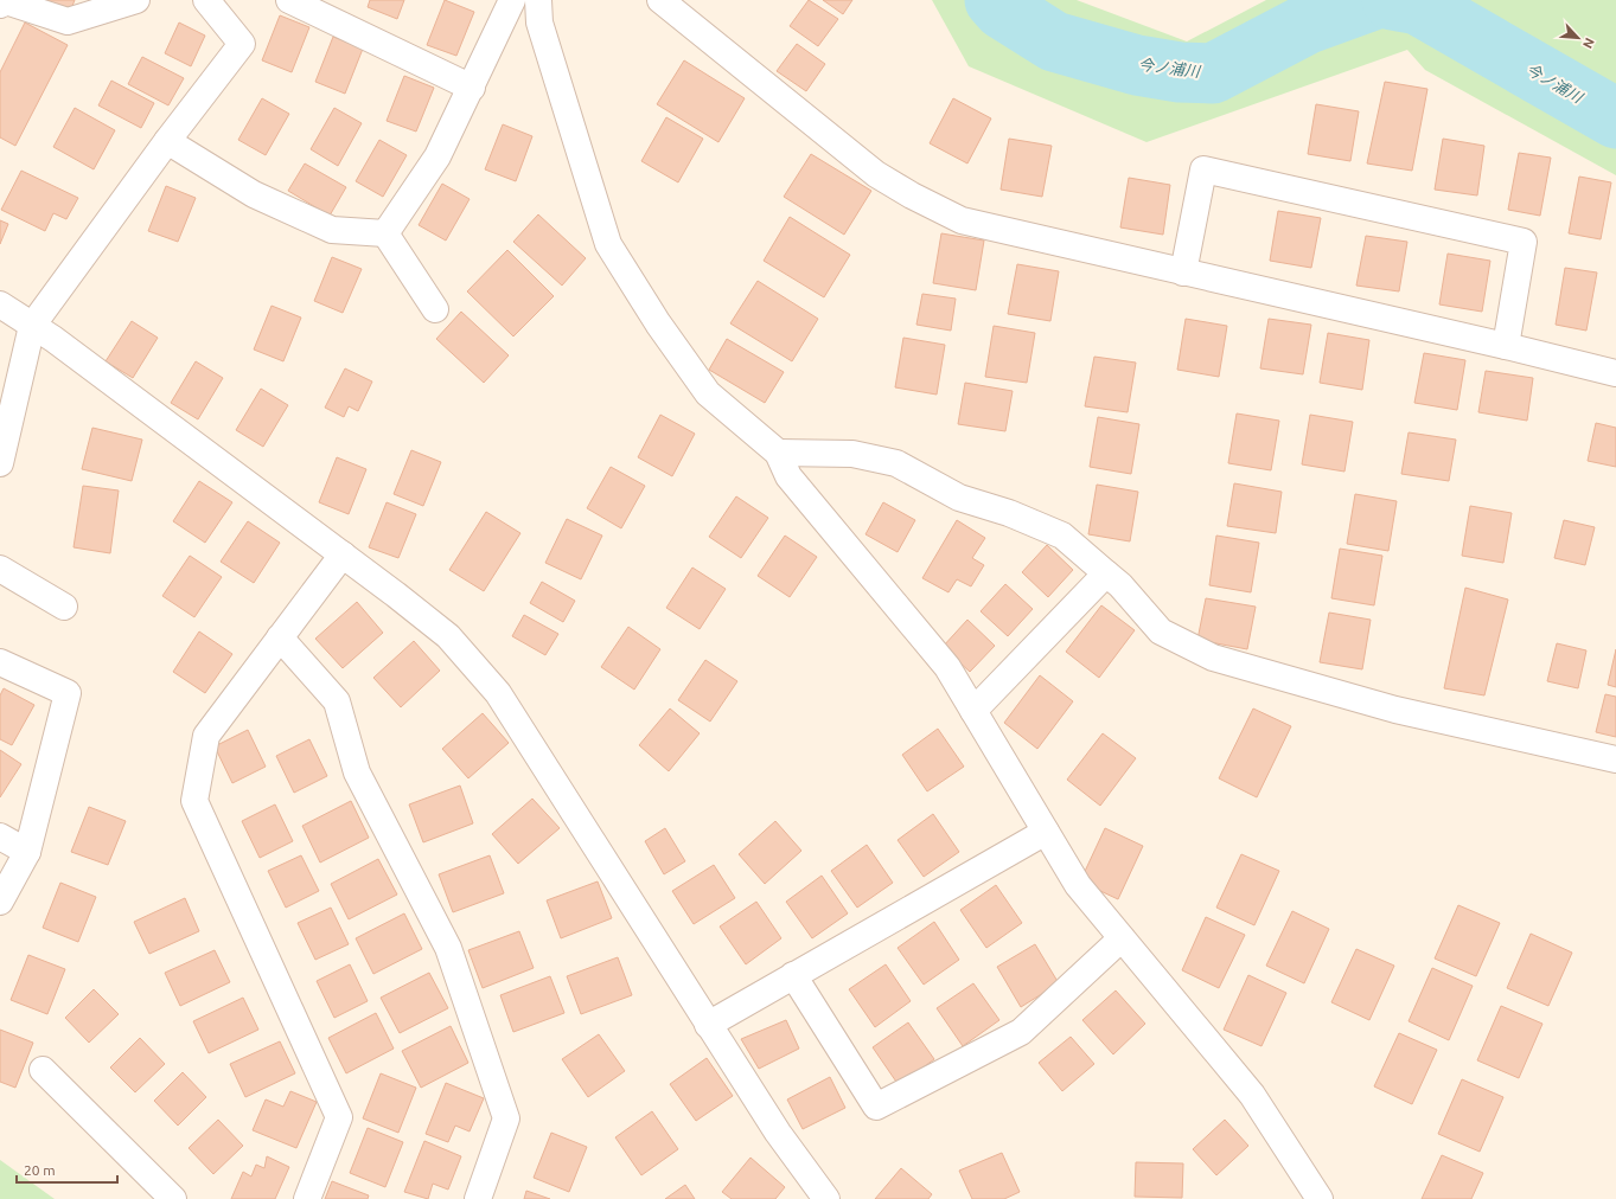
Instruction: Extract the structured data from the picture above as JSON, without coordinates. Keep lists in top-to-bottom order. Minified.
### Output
{"water":["今ノ浦川"],"scale_bar":"20 m","north":"bottom right"}
